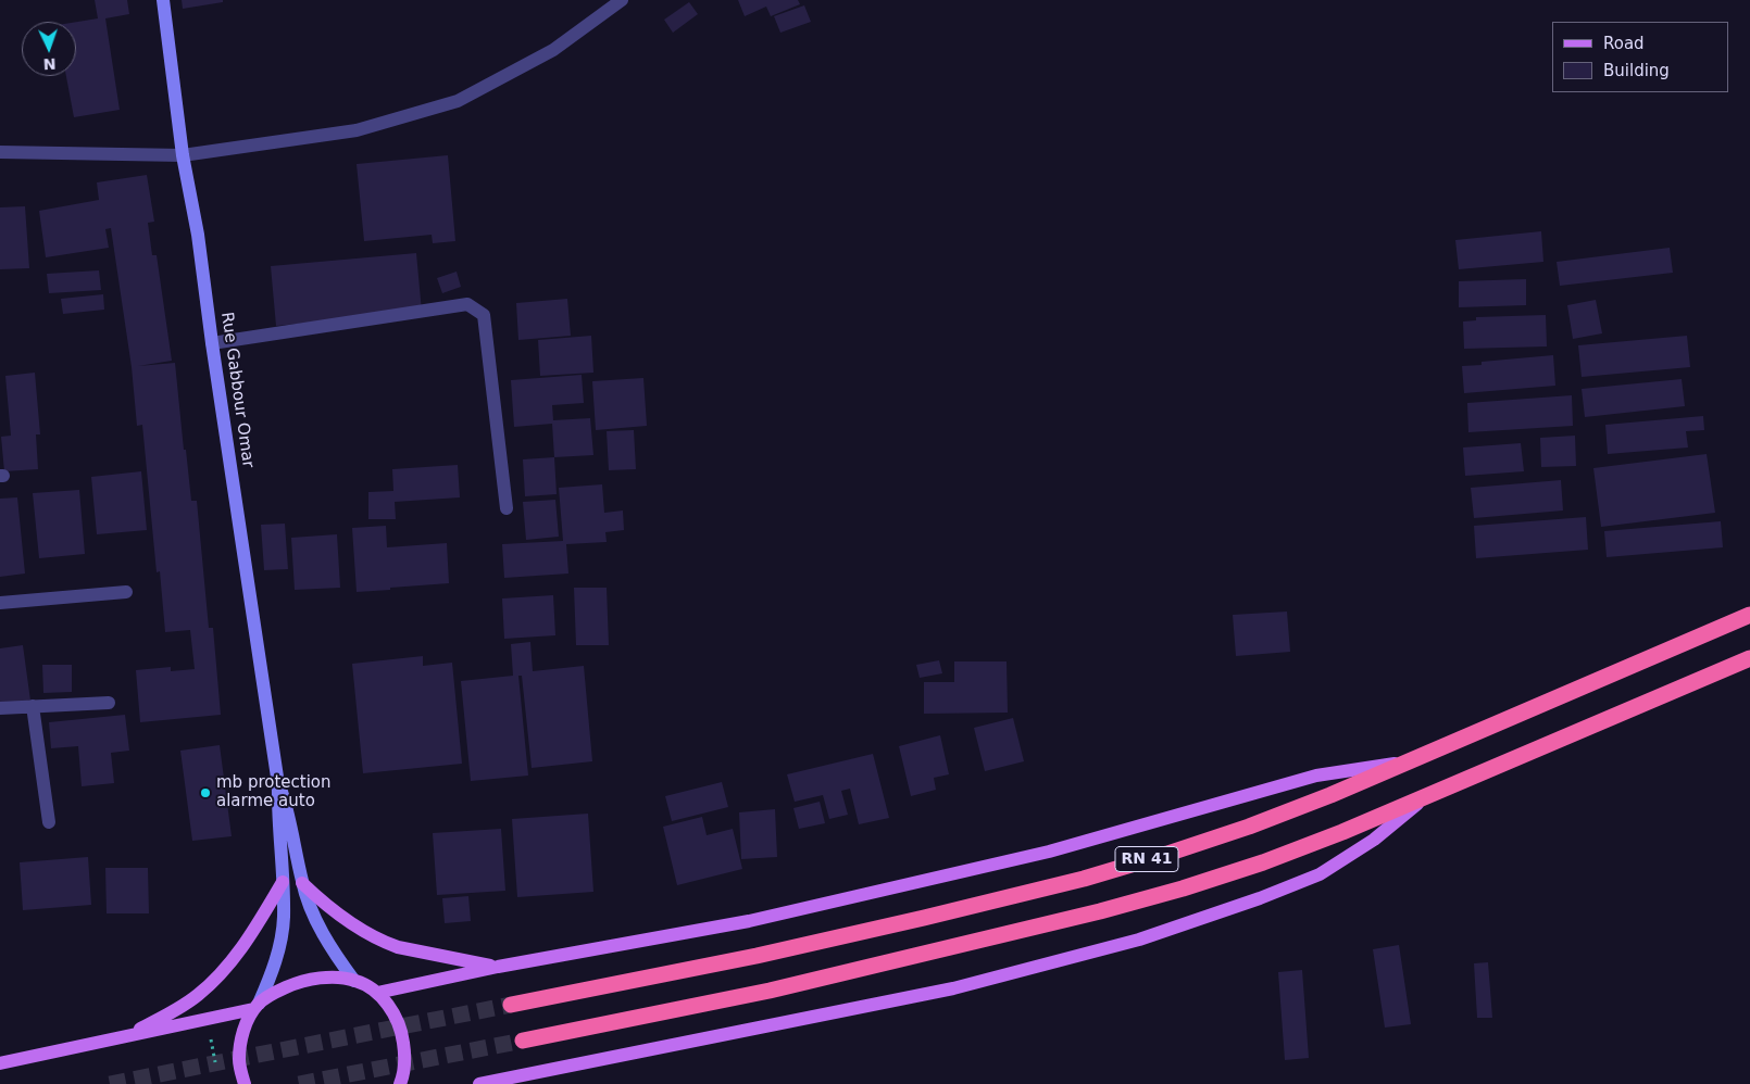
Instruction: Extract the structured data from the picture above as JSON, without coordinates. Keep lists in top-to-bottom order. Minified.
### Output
{"streets":{"highway":["RN 41"],"main road":["Rue Gabbour Omar"]},"places":["mb protection alarme auto"],"legend":["Road","Building"],"north":"bottom"}
